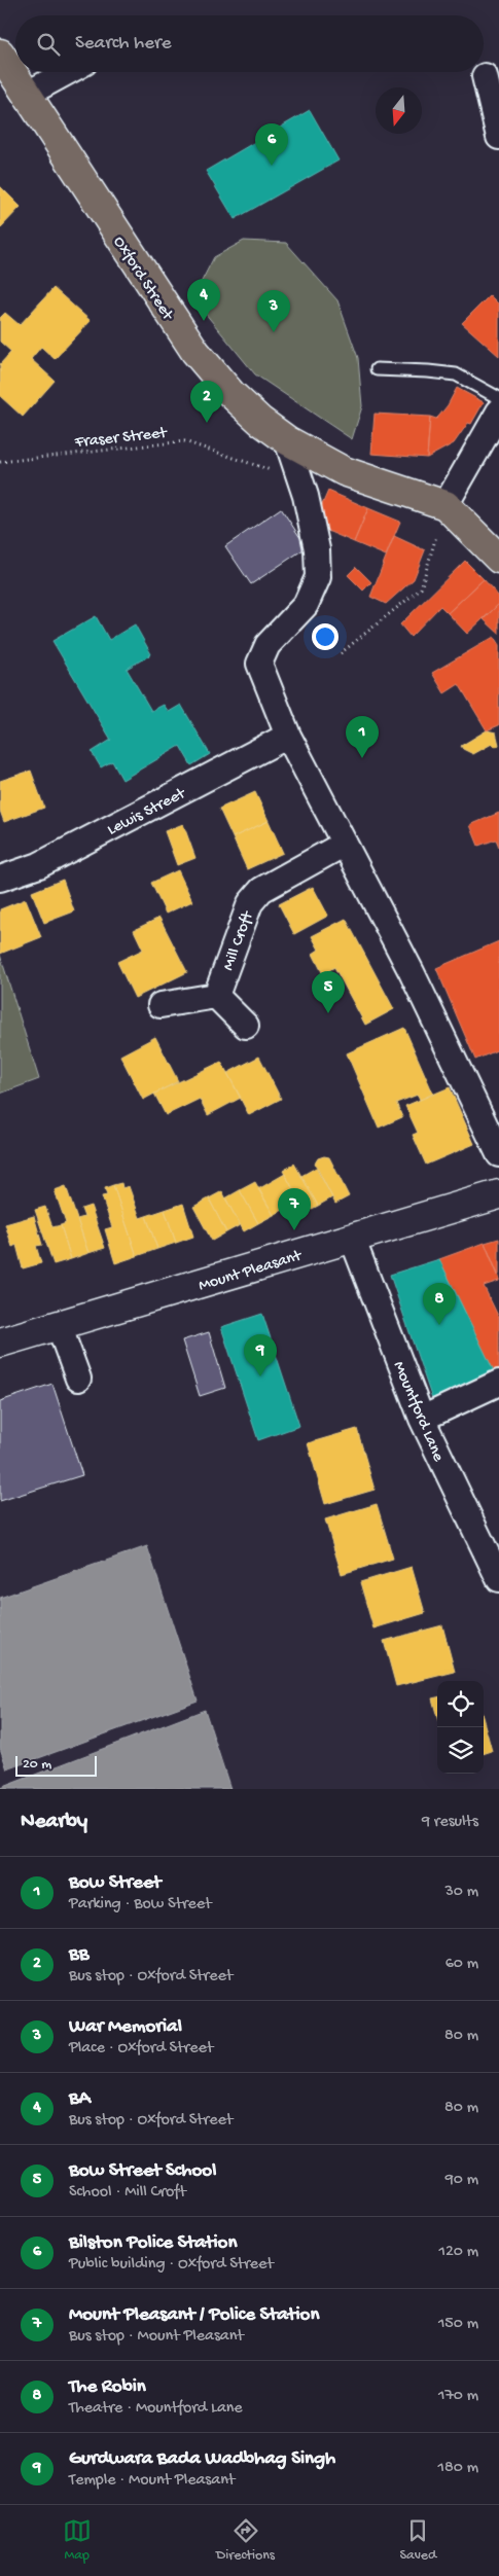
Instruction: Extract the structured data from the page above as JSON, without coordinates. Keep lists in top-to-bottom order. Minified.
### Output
{"streets":{"highway":["Oxford Street"],"main road":["Mount Pleasant"],"street":["Lewis Street","Mill Croft","Mountford Lane"],"path":["Fraser Street"]},"crossings":[["Mount Pleasant","Mountford Lane"]],"scale_bar":"20 m","north":"bottom","page":{"search":"Search here","pins":["6","4","3","2","1","5","7","8","9"],"scale":"20 m","heading":["Nearby","9 results"],"list":[{"mark":"1","name":"Bow Street","note":"Parking · Bow Street","value":"30 m"},{"mark":"2","name":"BB","note":"Bus stop · Oxford Street","value":"60 m"},{"mark":"3","name":"War Memorial","note":"Place · Oxford Street","value":"80 m"},{"mark":"4","name":"BA","note":"Bus stop · Oxford Street","value":"80 m"},{"mark":"5","name":"Bow Street School","note":"School · Mill Croft","value":"90 m"},{"mark":"6","name":"Bilston Police Station","note":"Public building · Oxford Street","value":"120 m"},{"mark":"7","name":"Mount Pleasant / Police Station","note":"Bus stop · Mount Pleasant","value":"150 m"},{"mark":"8","name":"The Robin","note":"Theatre · Mountford Lane","value":"170 m"},{"mark":"9","name":"Gurdwara Bada Wadbhag Singh","note":"Temple · Mount Pleasant","value":"180 m"}],"nav":["Map","Directions","Saved"]}}
